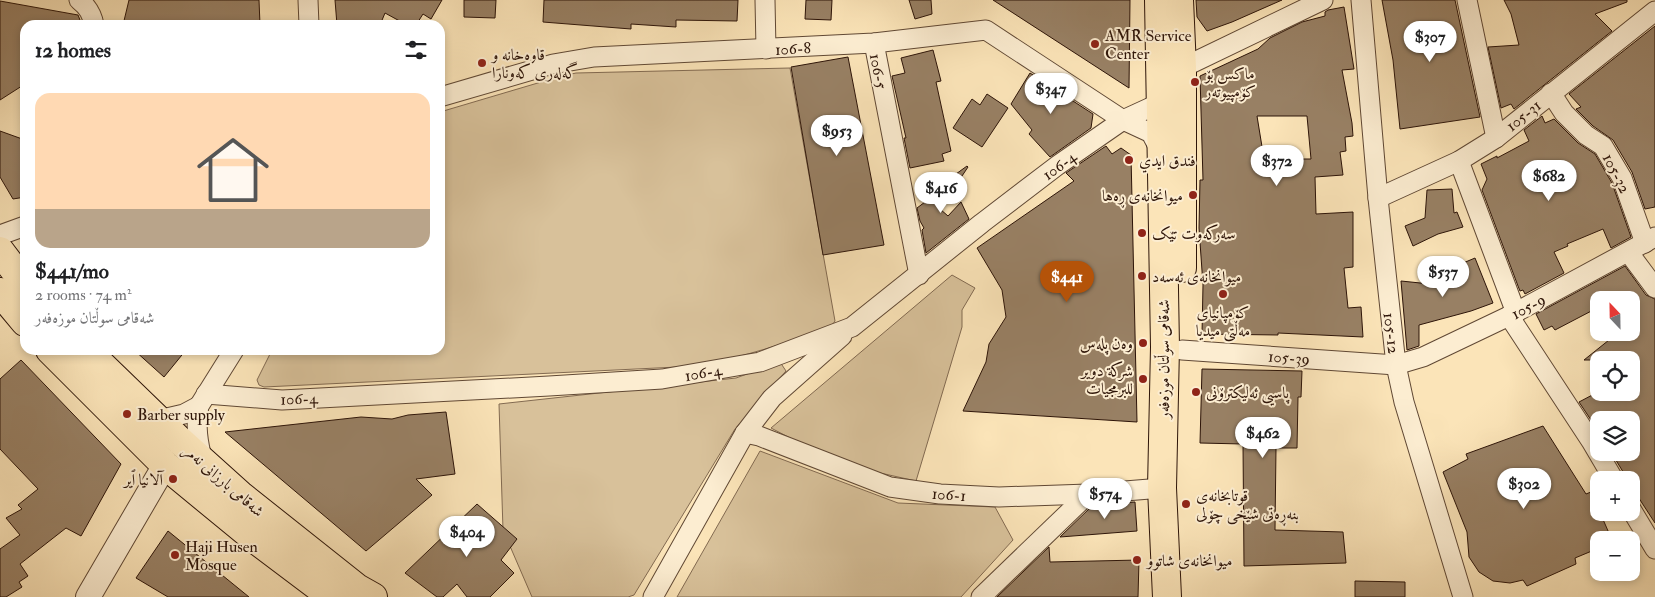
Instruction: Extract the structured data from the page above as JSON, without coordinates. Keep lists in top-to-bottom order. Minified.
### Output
{"streets":{"main road":["شەقامی سوڵتان موزەفەر","شەقامی بارزانی نەمر"],"street":["106-8","106-5","105-31","106-4","105-32","105-9","105-12","105-39","106-1"]},"crossings":[["106-8","106-5"],["106-8","106-4"],["106-8","شەقامی سوڵتان موزەفەر"],["106-5","106-4"],["105-31","105-32"],["105-31","105-12"],["106-4","شەقامی سوڵتان موزەفەر"],["105-32","105-9"],["105-9","105-12"],["105-9","105-39"],["105-12","105-39"],["105-39","شەقامی سوڵتان موزەفەر"],["شەقامی سوڵتان موزەفەر","106-1"]],"places":["AMR Service Center","قاوەخانە و گەلەری کەونارا","ماکس بۆ کۆمپیوتەر","فندق ايدي","میوانخانەی ڕەها","سەرکەوت تێک","میوانخانەی ئەسەد","کۆمپانیای مەڵتی میدیا","وەن پلەس","شركة دوير للبرمجيات","پاسیی ئەلیکترۆنی","Barber supply","آلانیا ٱير","قوتابخانەی بنەڕەتی شێخی چۆلی","Haji Husen Mosque","میوانخانەی شاتوو"],"north":"top","page":{"heading":"12 homes","price":["$307","$347","$953","$372","$682","$416","$537","$441","$462","$302","$574","$404"],"list":[{"name":"$441/mo","note":"2 rooms · 74 m² · شەقامی سوڵتان موزەفەر"}],"map_buttons":["+","−"]}}
